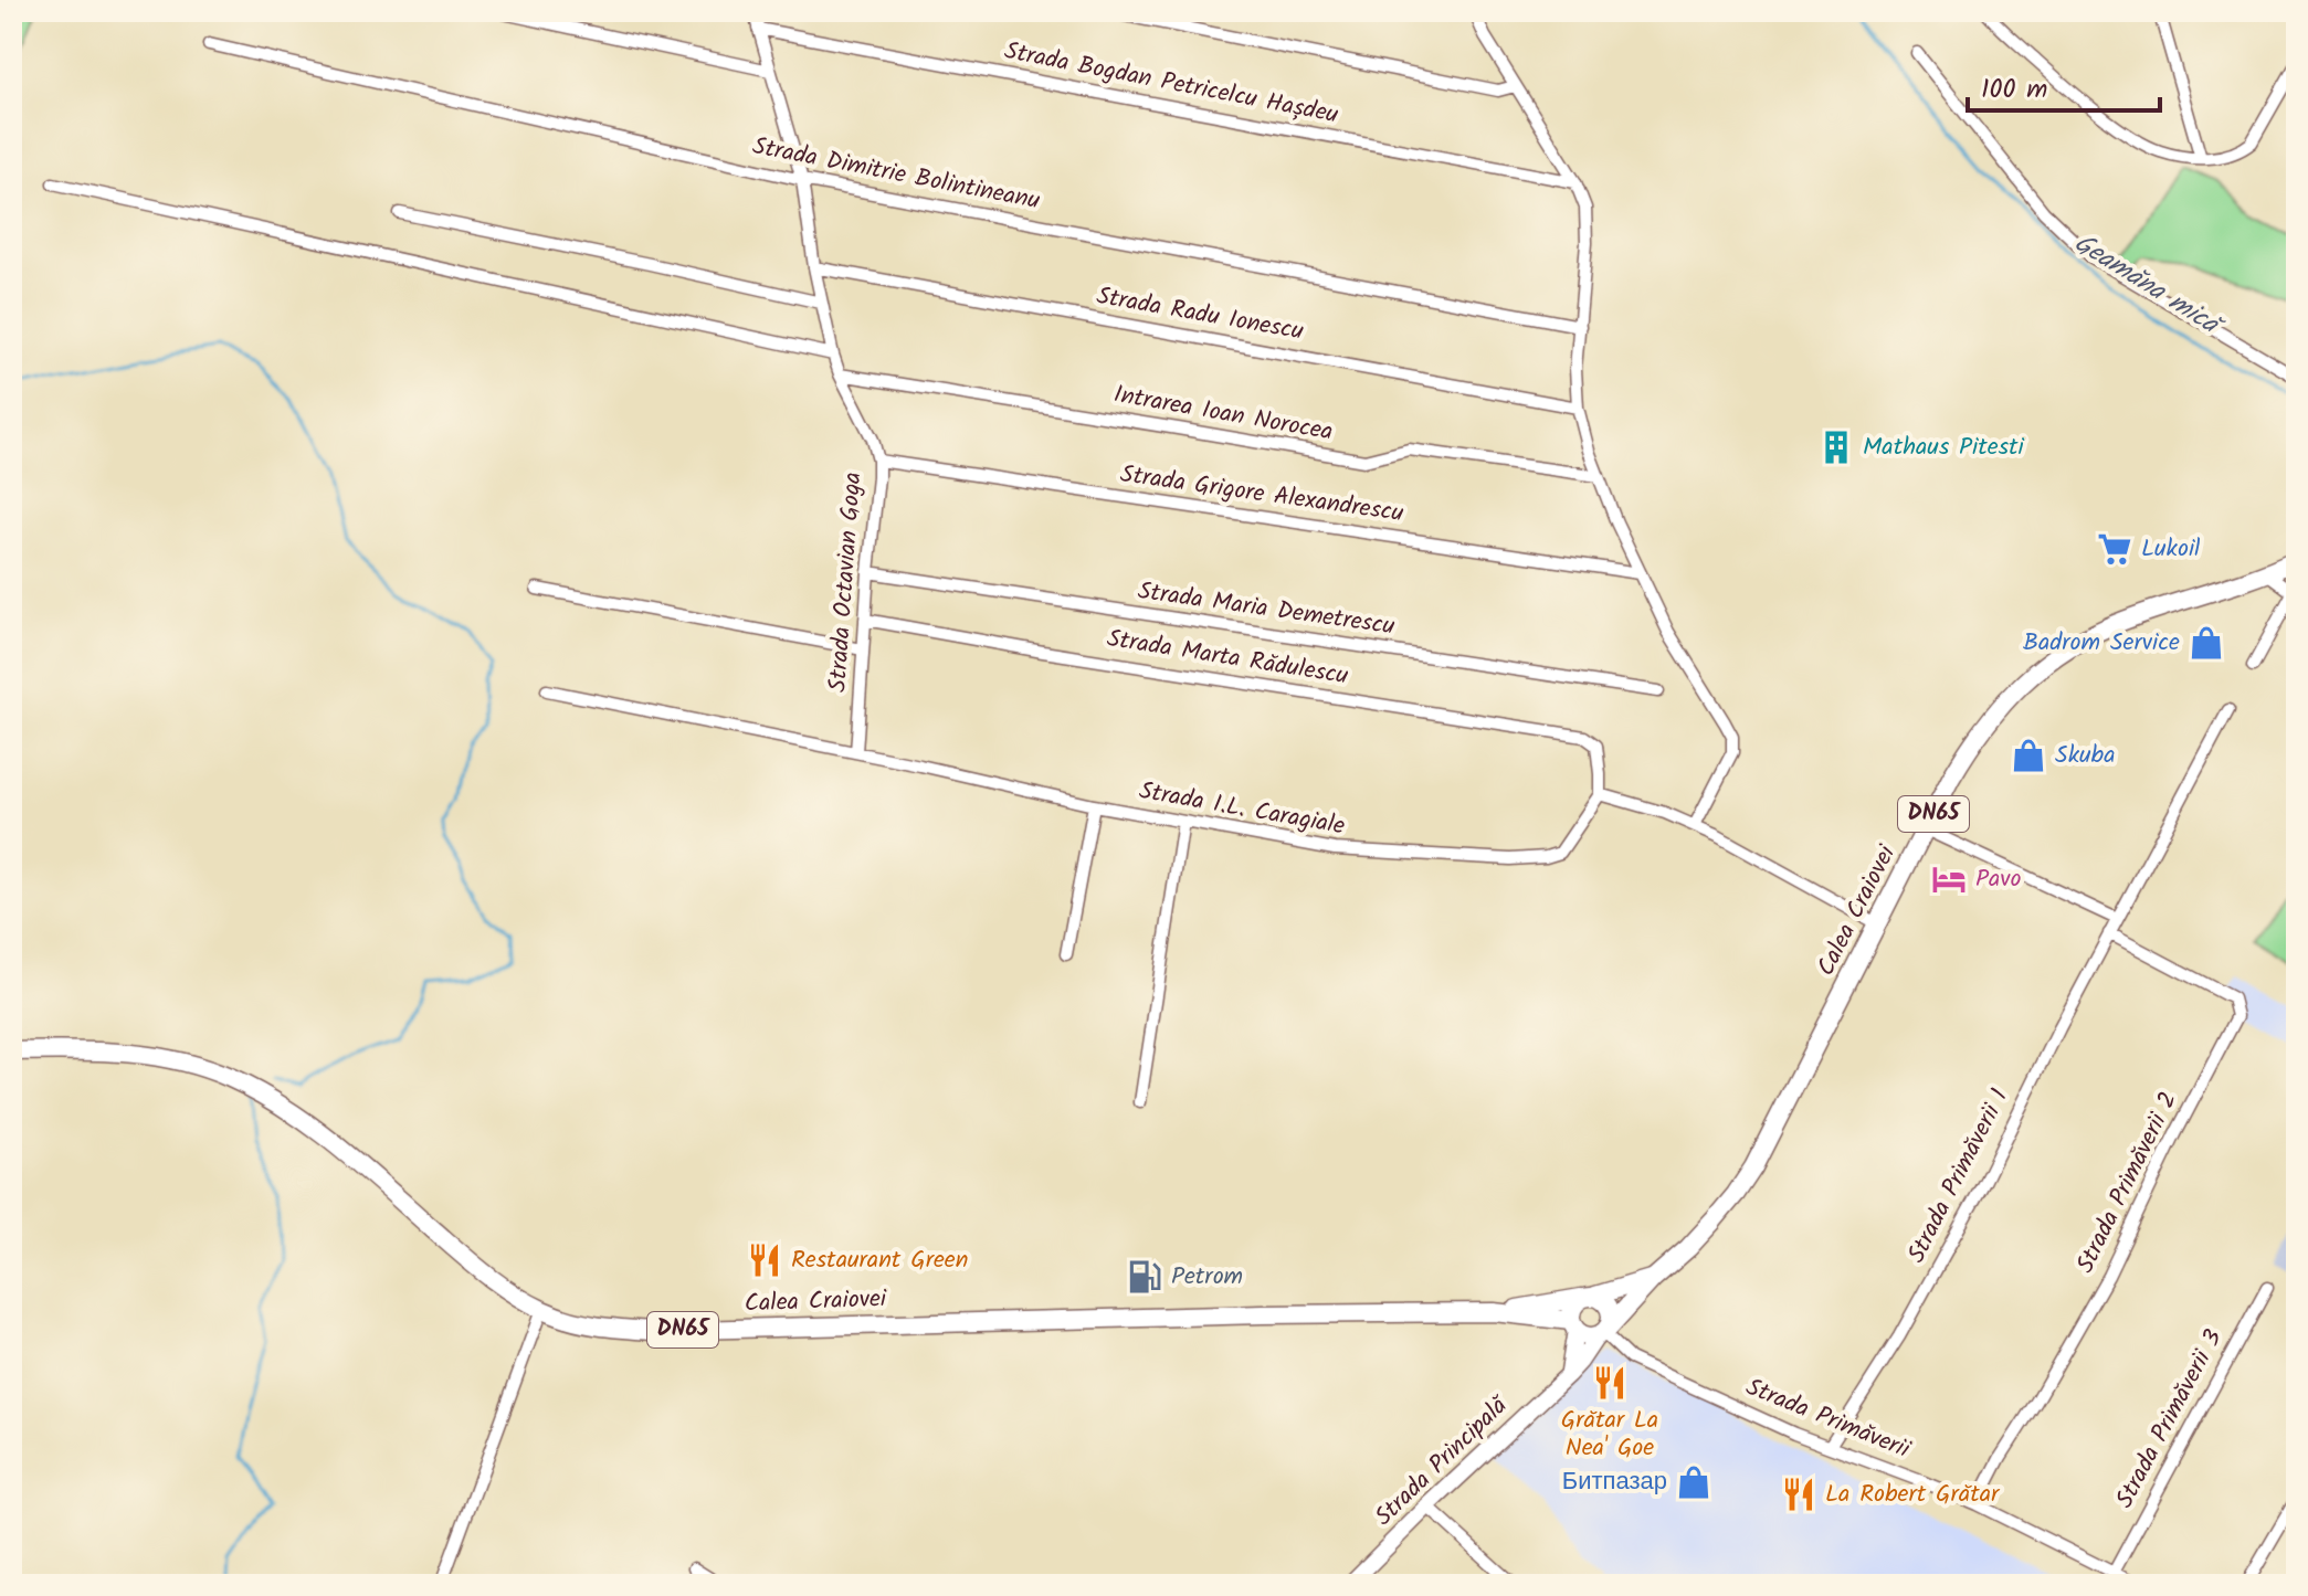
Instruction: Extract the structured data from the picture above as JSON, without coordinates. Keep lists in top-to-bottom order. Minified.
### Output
{"streets":{"main road":["DN65","Calea Craiovei","Strada Principală"],"street":["Strada Bogdan Petricelcu Hașdeu","Strada Dimitrie Bolintineanu","Strada Radu Ionescu","Intrarea Ioan Norocea","Strada Grigore Alexandrescu","Strada Octavian Goga","Strada Maria Demetrescu","Strada Marta Rădulescu","Strada I.L. Caragiale","Strada Primăverii 1","Strada Primăverii 2","Strada Primăverii","Strada Primăverii 3"]},"crossings":[["Strada Bogdan Petricelcu Hașdeu","Strada Octavian Goga"],["Strada Dimitrie Bolintineanu","Strada Octavian Goga"],["Strada Radu Ionescu","Strada Octavian Goga"],["Intrarea Ioan Norocea","Strada Octavian Goga"],["Strada Grigore Alexandrescu","Strada Octavian Goga"],["Strada Octavian Goga","Strada Maria Demetrescu"],["Strada Octavian Goga","Strada Marta Rădulescu"],["Strada Octavian Goga","Strada I.L. Caragiale"],["Strada Marta Rădulescu","Strada I.L. Caragiale"],["DN65","Calea Craiovei"],["DN65","Strada Primăverii"],["DN65","Strada Principală"],["Calea Craiovei","Strada Primăverii"],["Calea Craiovei","Strada Principală"],["Strada Primăverii 1","Strada Primăverii 2"],["Strada Primăverii 1","Strada Primăverii"],["Strada Primăverii 2","Strada Primăverii"],["Strada Primăverii","Strada Primăverii 3"],["Strada Primăverii","Strada Principală"]],"water":["Geamăna mică"],"places":{"building":["Mathaus Pitesti"],"supermarket":["Lukoil"],"shop":["Badrom Service","Skuba","Битпазар"],"hotel":["Pavo"],"restaurant":["Restaurant Green","Grătar La Nea' Goe","La Robert Grătar"],"fuel station":["Petrom"]},"scale_bar":"100 m"}
